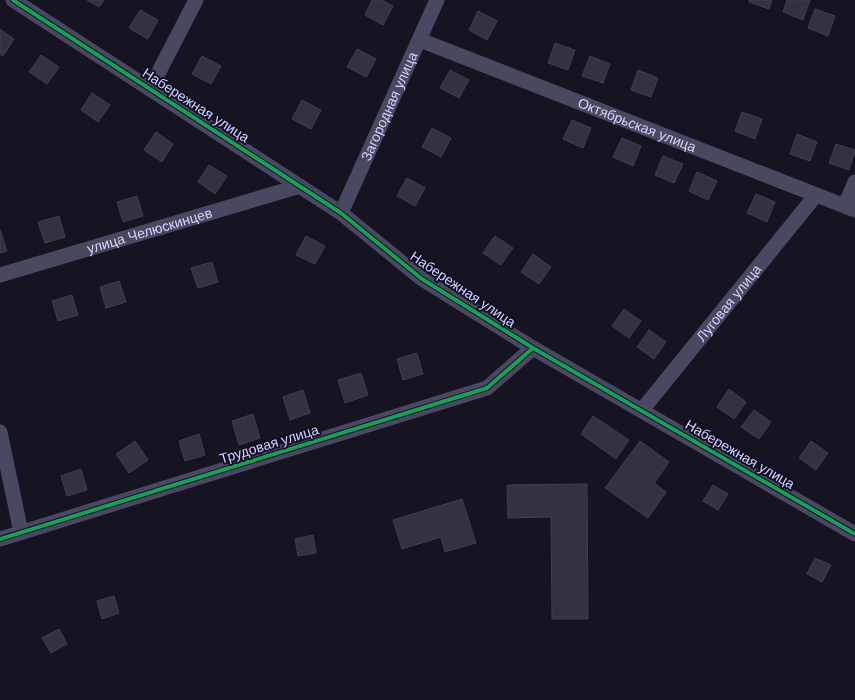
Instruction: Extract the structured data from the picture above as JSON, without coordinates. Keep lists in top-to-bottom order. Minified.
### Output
{"streets":{"street":["Набережная улица","Загородная улица","Октябрьская улица","улица Челюскинцев","Луговая улица","Трудовая улица"]},"crossings":[["Набережная улица","Загородная улица"],["Набережная улица","улица Челюскинцев"],["Набережная улица","Луговая улица"],["Набережная улица","Трудовая улица"],["Загородная улица","Октябрьская улица"],["Октябрьская улица","Луговая улица"]]}
